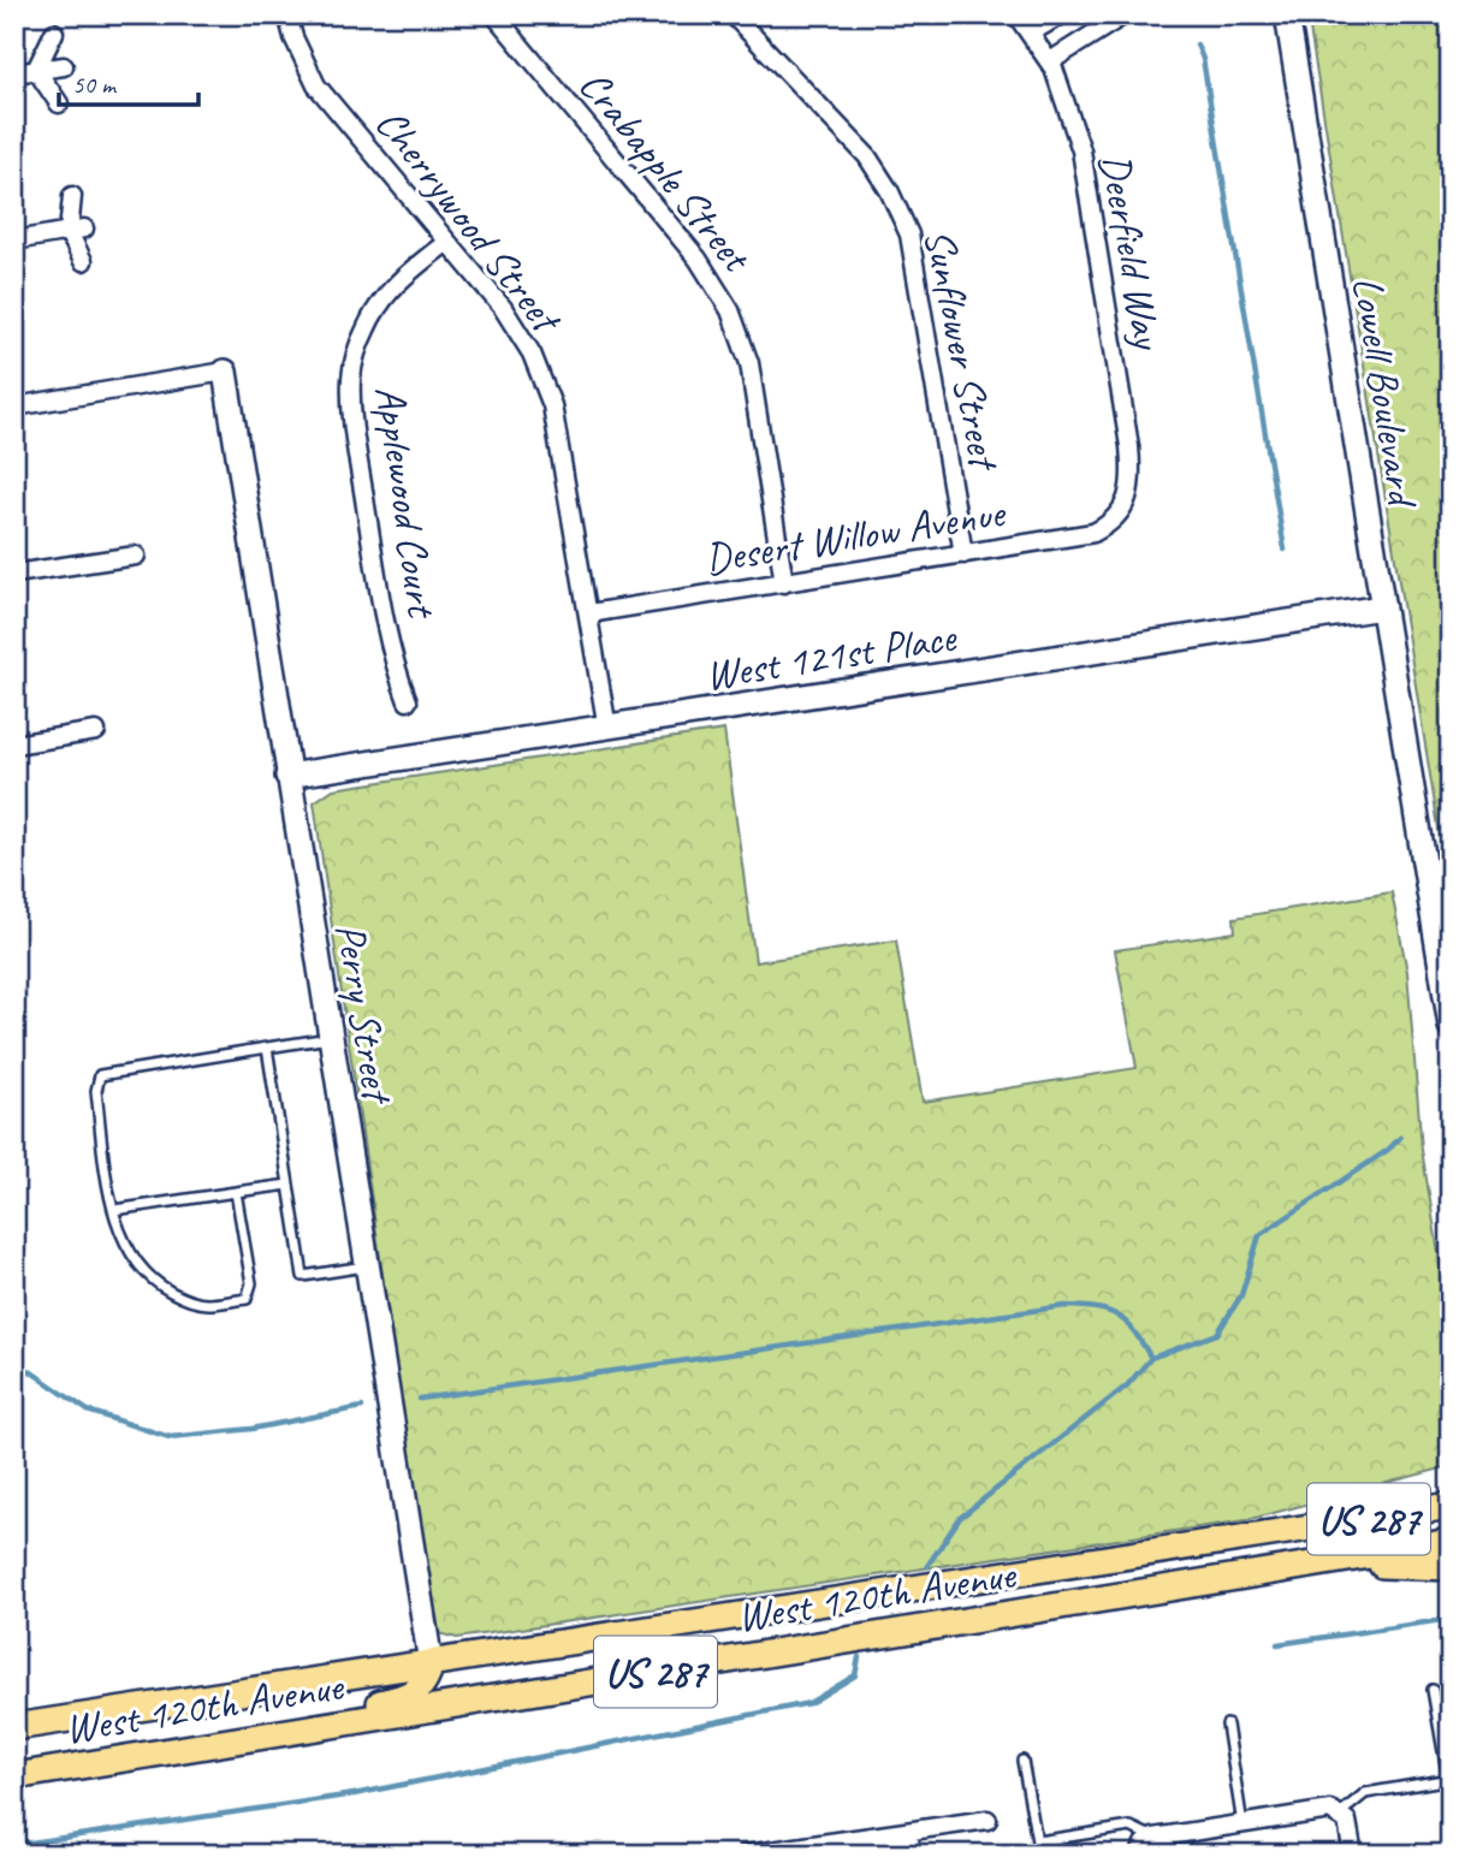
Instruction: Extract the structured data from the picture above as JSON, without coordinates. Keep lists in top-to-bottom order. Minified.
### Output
{"streets":{"main road":["US 287","West 120th Avenue"],"street":["Crabapple Street","Cherrywood Street","Deerfield Way","Sunflower Street","Lowell Boulevard","Applewood Court","Desert Willow Avenue","West 121st Place","Perry Street"]},"crossings":[["Crabapple Street","Desert Willow Avenue"],["Cherrywood Street","Applewood Court"],["Cherrywood Street","Desert Willow Avenue"],["Cherrywood Street","West 121st Place"],["Deerfield Way","Desert Willow Avenue"],["Sunflower Street","Desert Willow Avenue"],["Lowell Boulevard","West 121st Place"],["West 121st Place","Perry Street"],["Perry Street","West 120th Avenue"]],"scale_bar":"50 m"}
